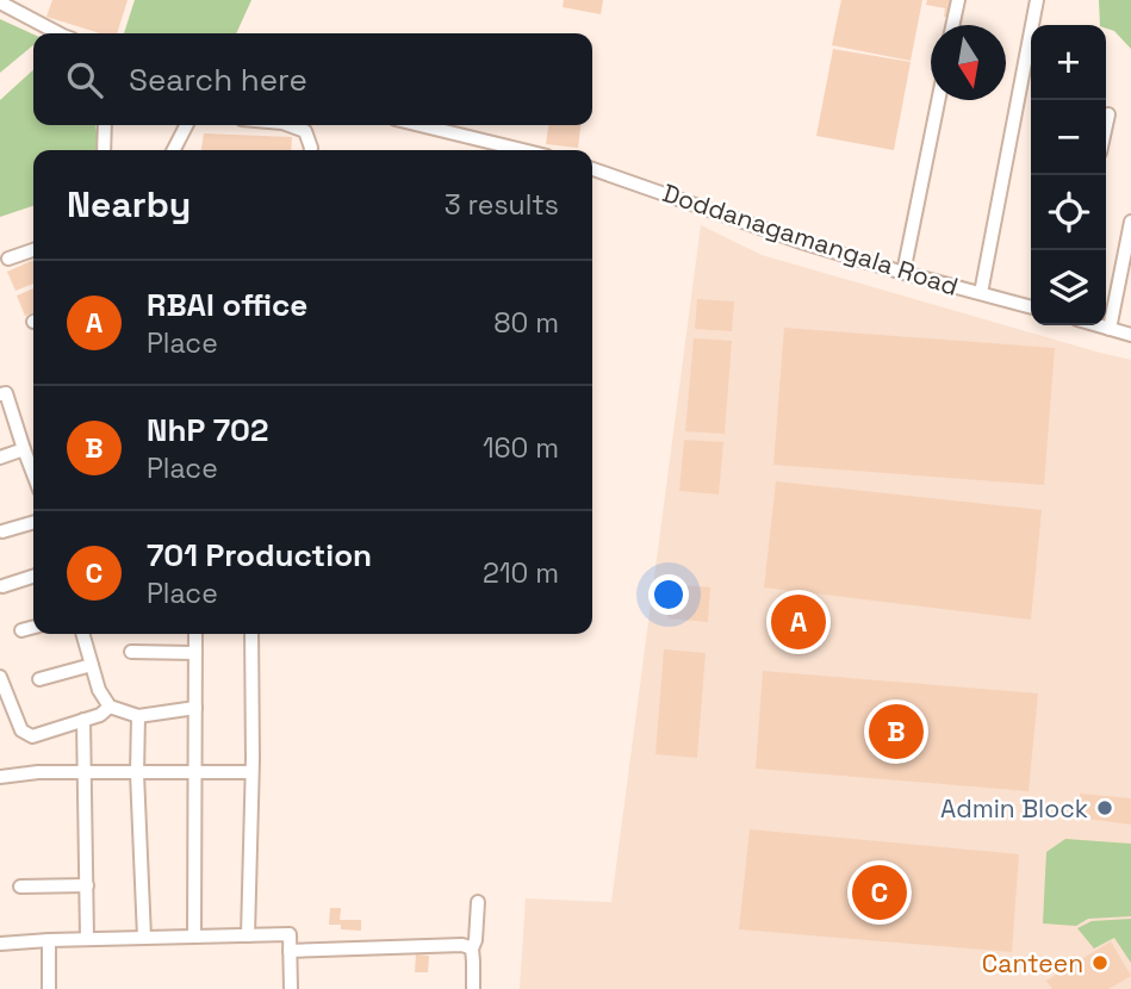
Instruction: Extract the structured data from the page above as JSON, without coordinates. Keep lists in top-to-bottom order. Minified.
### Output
{"streets":{"street":["Doddanagamangala Road"]},"places":["Admin Block","Canteen"],"north":"bottom","page":{"map_buttons":["+","−"],"search":"Search here","heading":["Nearby","3 results"],"list":[{"mark":"A","name":"RBAI office","note":"Place","value":"80 m"},{"mark":"B","name":"NhP 702","note":"Place","value":"160 m"},{"mark":"C","name":"701 Production","note":"Place","value":"210 m"}],"pins":["A","B","C"]}}
